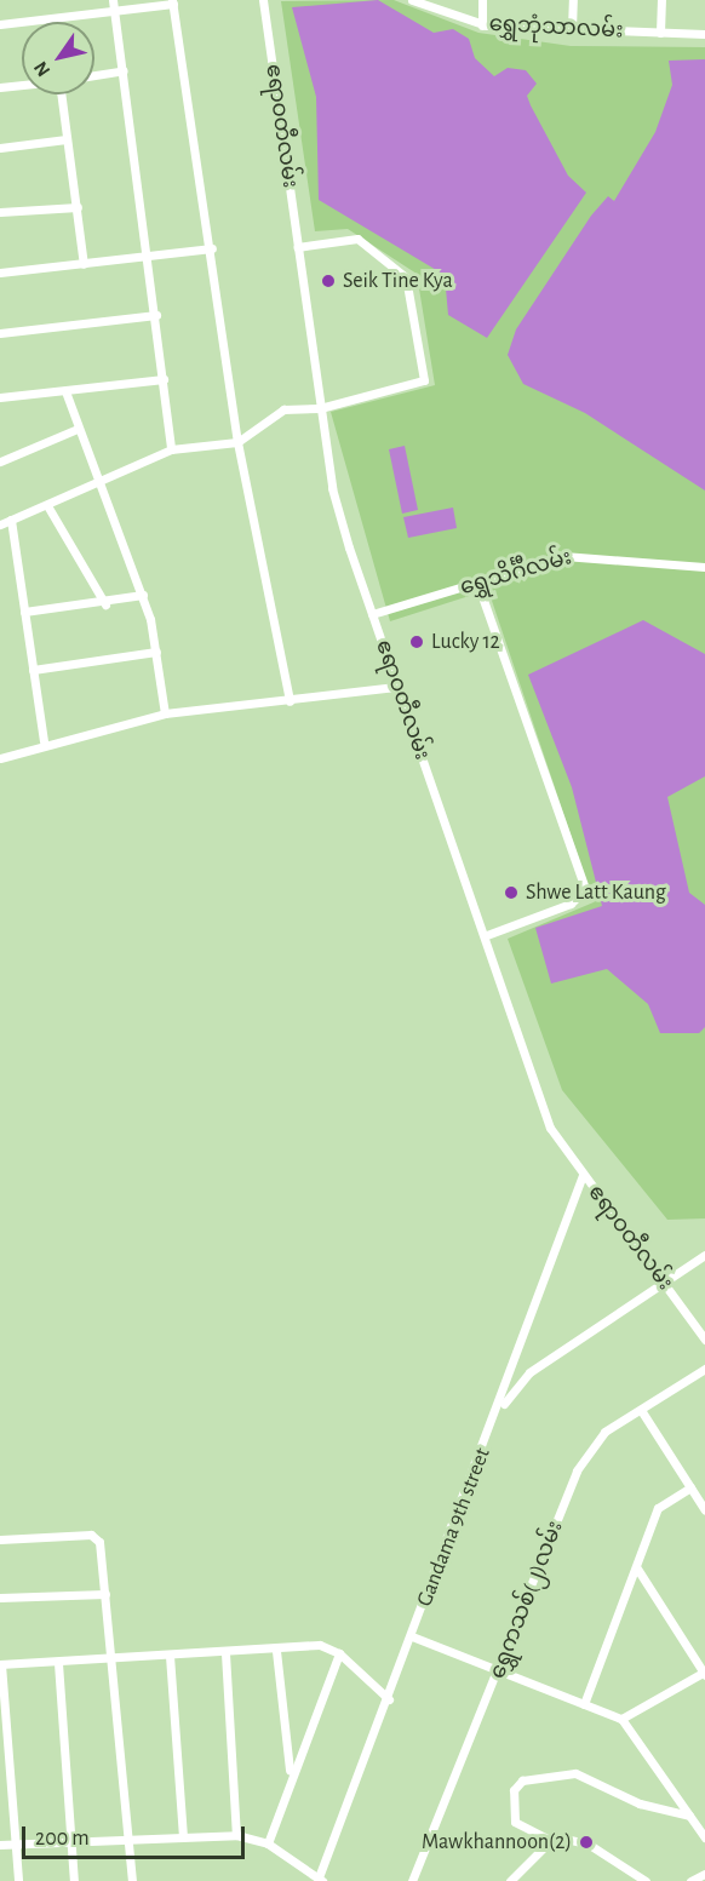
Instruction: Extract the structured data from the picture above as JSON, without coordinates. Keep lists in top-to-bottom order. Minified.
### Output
{"streets":{"street":["ရွှေဘုံသာလမ်း","ဧရာဝတီလမ်း","ရွှေသိင်္ဂီလမ်း","Gandama 9th street","ရွှေကသစ်(၂)လမ်း"]},"crossings":[["ဧရာဝတီလမ်း","ရွှေသိင်္ဂီလမ်း"],["ဧရာဝတီလမ်း","Gandama 9th street"]],"places":["Seik Tine Kya","Lucky 12","Shwe Latt Kaung","Mawkhannoon(2)"],"scale_bar":"200 m","north":"bottom left"}
